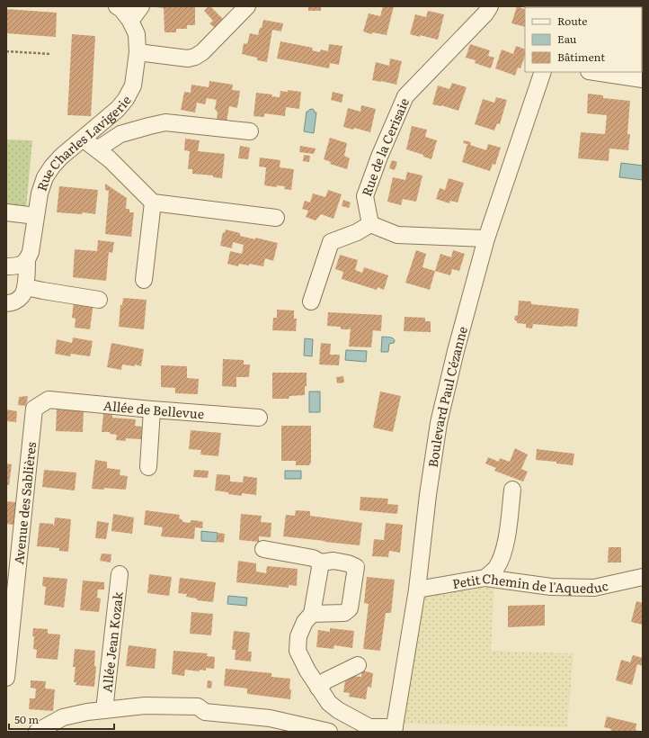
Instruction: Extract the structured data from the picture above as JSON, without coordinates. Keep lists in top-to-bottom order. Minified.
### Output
{"streets":{"street":["Rue Charles Lavigerie","Rue de la Cerisaie","Boulevard Paul Cézanne","Allée de Bellevue","Avenue des Sablières","Petit Chemin de l'Aqueduc","Allée Jean Kozak"]},"crossings":[["Boulevard Paul Cézanne","Petit Chemin de l'Aqueduc"],["Allée de Bellevue","Avenue des Sablières"]],"legend":["Route","Eau","Bâtiment"],"scale_bar":"50 m"}
